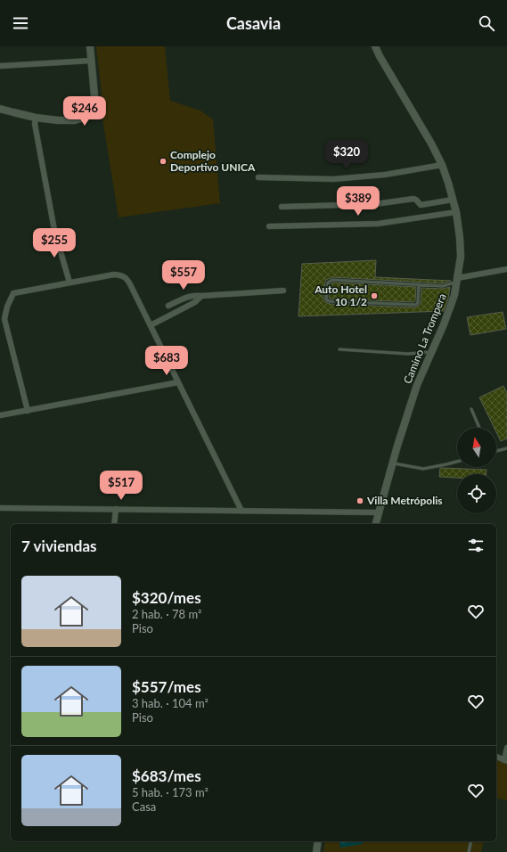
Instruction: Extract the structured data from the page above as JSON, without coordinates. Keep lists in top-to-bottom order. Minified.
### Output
{"streets":{"street":["Camino La Trompera"]},"places":["Complejo Deportivo UNICA","Auto Hotel 10 1/2","Villa Metrópolis"],"north":"top","page":{"header":"Casavia","price":["$246","$320","$389","$255","$557","$683","$517"],"heading":"7 viviendas","list":[{"name":"$320/mes","note":"2 hab. · 78 m² · Piso"},{"name":"$557/mes","note":"3 hab. · 104 m² · Piso"},{"name":"$683/mes","note":"5 hab. · 173 m² · Casa"}]}}
